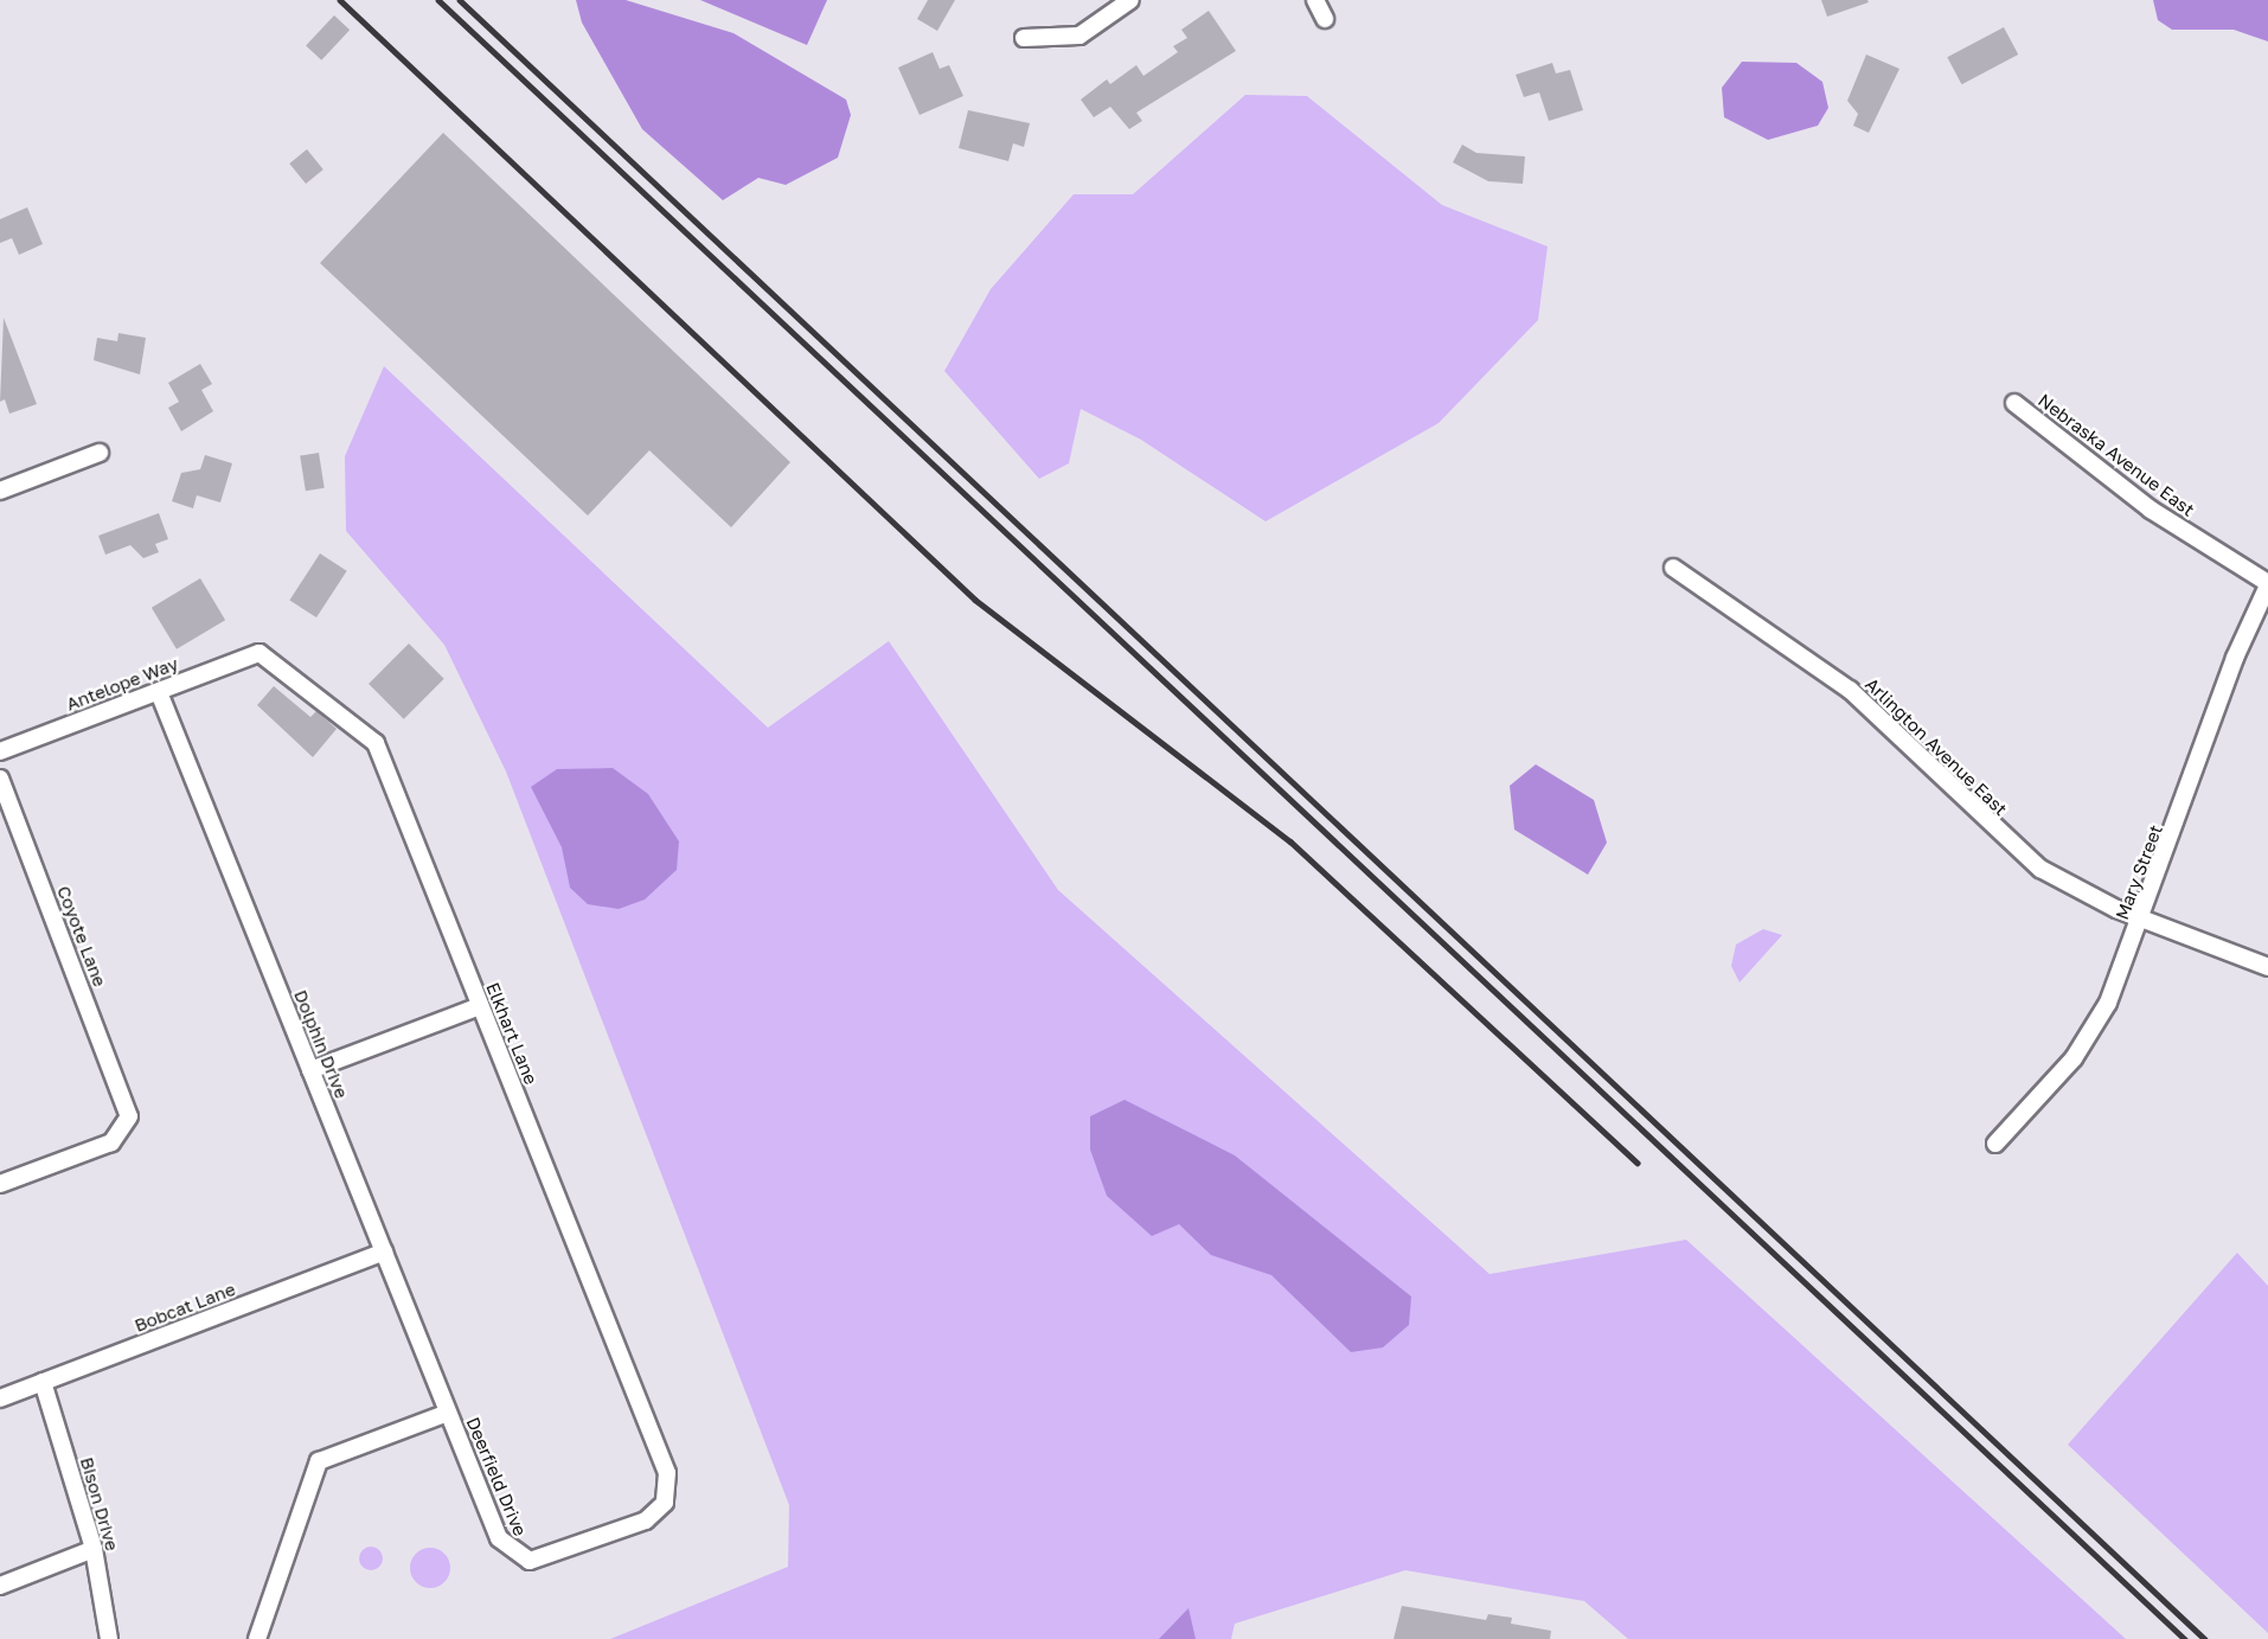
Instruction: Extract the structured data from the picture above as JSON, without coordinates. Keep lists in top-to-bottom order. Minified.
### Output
{"streets":{"street":["Nebraska Avenue East","Antelope Way","Arlington Avenue East","Mary Street","Coyote Lane","Elkhart Lane","Dolphin Drive","Bobcat Lane","Deerfield Drive","Bison Drive"]},"crossings":[["Nebraska Avenue East","Mary Street"],["Antelope Way","Elkhart Lane"],["Antelope Way","Dolphin Drive"],["Arlington Avenue East","Mary Street"],["Elkhart Lane","Deerfield Drive"],["Dolphin Drive","Bobcat Lane"],["Dolphin Drive","Deerfield Drive"],["Bobcat Lane","Bison Drive"]]}
